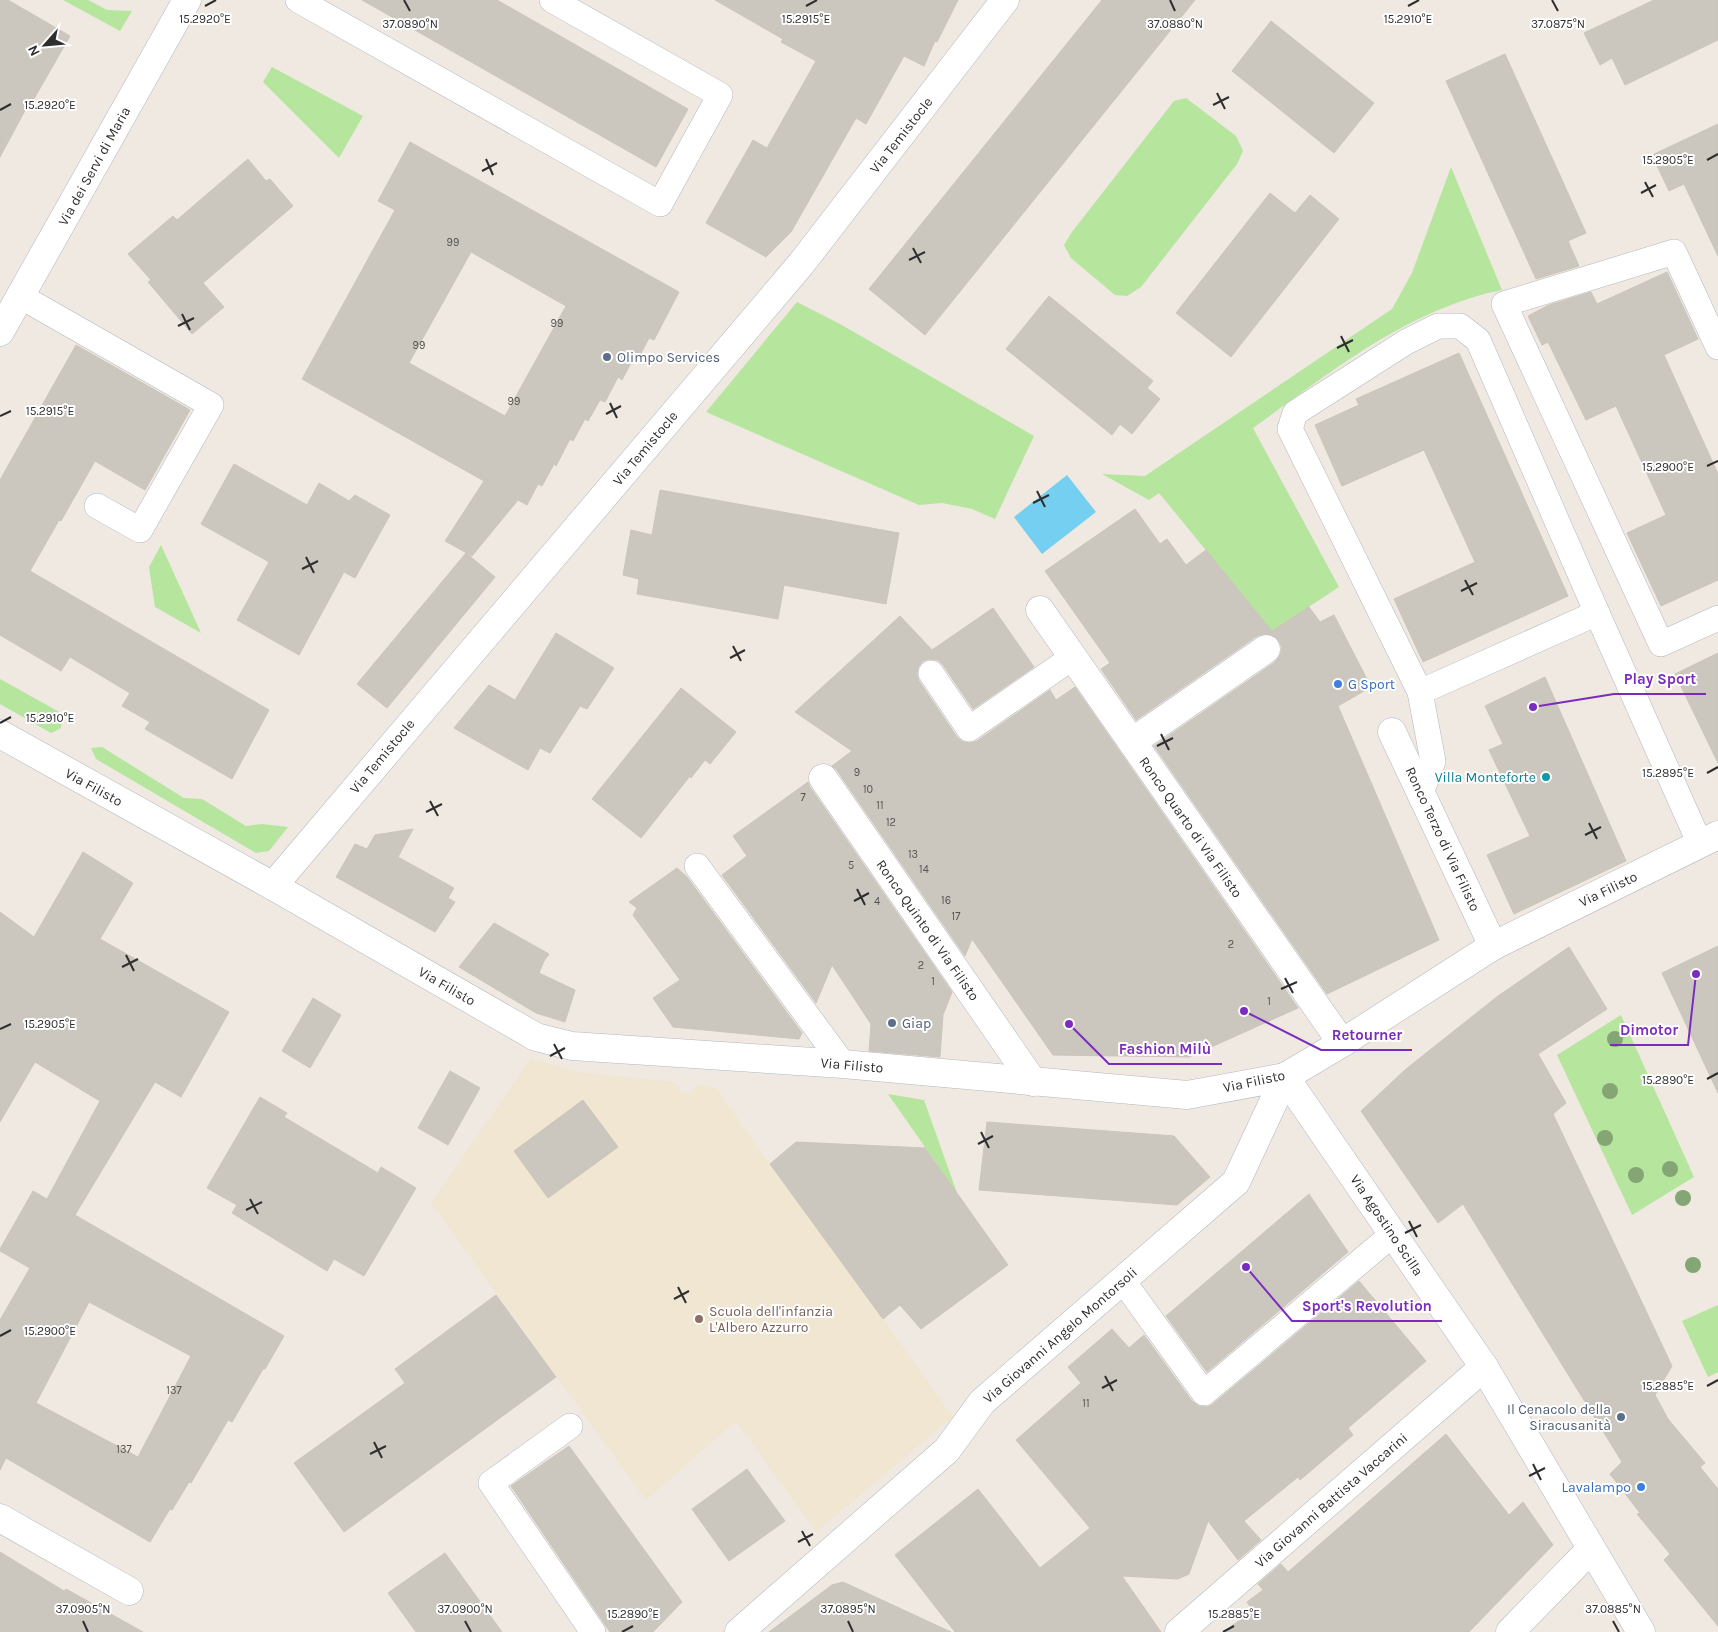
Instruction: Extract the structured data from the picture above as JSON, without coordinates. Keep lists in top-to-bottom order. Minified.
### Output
{"streets":{"street":["Via Temistocle","Via dei Servi di Maria","Via Filisto","Ronco Quarto di Via Filisto","Ronco Terzo di Via Filisto","Ronco Quinto di Via Filisto","Via Agostino Scilla","Via Giovanni Angelo Montorsoli","Via Giovanni Battista Vaccarini"]},"crossings":[["Via Temistocle","Via Filisto"],["Via Filisto","Ronco Quarto di Via Filisto"],["Via Filisto","Ronco Terzo di Via Filisto"],["Via Filisto","Ronco Quinto di Via Filisto"],["Via Filisto","Via Agostino Scilla"],["Via Filisto","Via Giovanni Angelo Montorsoli"],["Via Agostino Scilla","Via Giovanni Angelo Montorsoli"],["Via Agostino Scilla","Via Giovanni Battista Vaccarini"]],"places":["Olimpo Services","G Sport","Play Sport","Villa Monteforte","Dimotor","Retourner","Giap","Fashion Milù","Sport's Revolution","Scuola dell'infanzia L'Albero Azzurro","Il Cenacolo della Siracusanità","Lavalampo"],"house_numbers":["99","99","99","99","9","10","7","11","12","13","5","14","16","4","17","2","2","1","1","137","11","137"],"north":"bottom left","coordinates":["15.2920°E","15.2915°E","15.2910°E","37.0890°N","37.0880°N","37.0875°N","15.2905°E","15.2900°E","15.2895°E","15.2890°E","15.2885°E","37.0905°N","37.0900°N","37.0895°N","37.0885°N"]}
